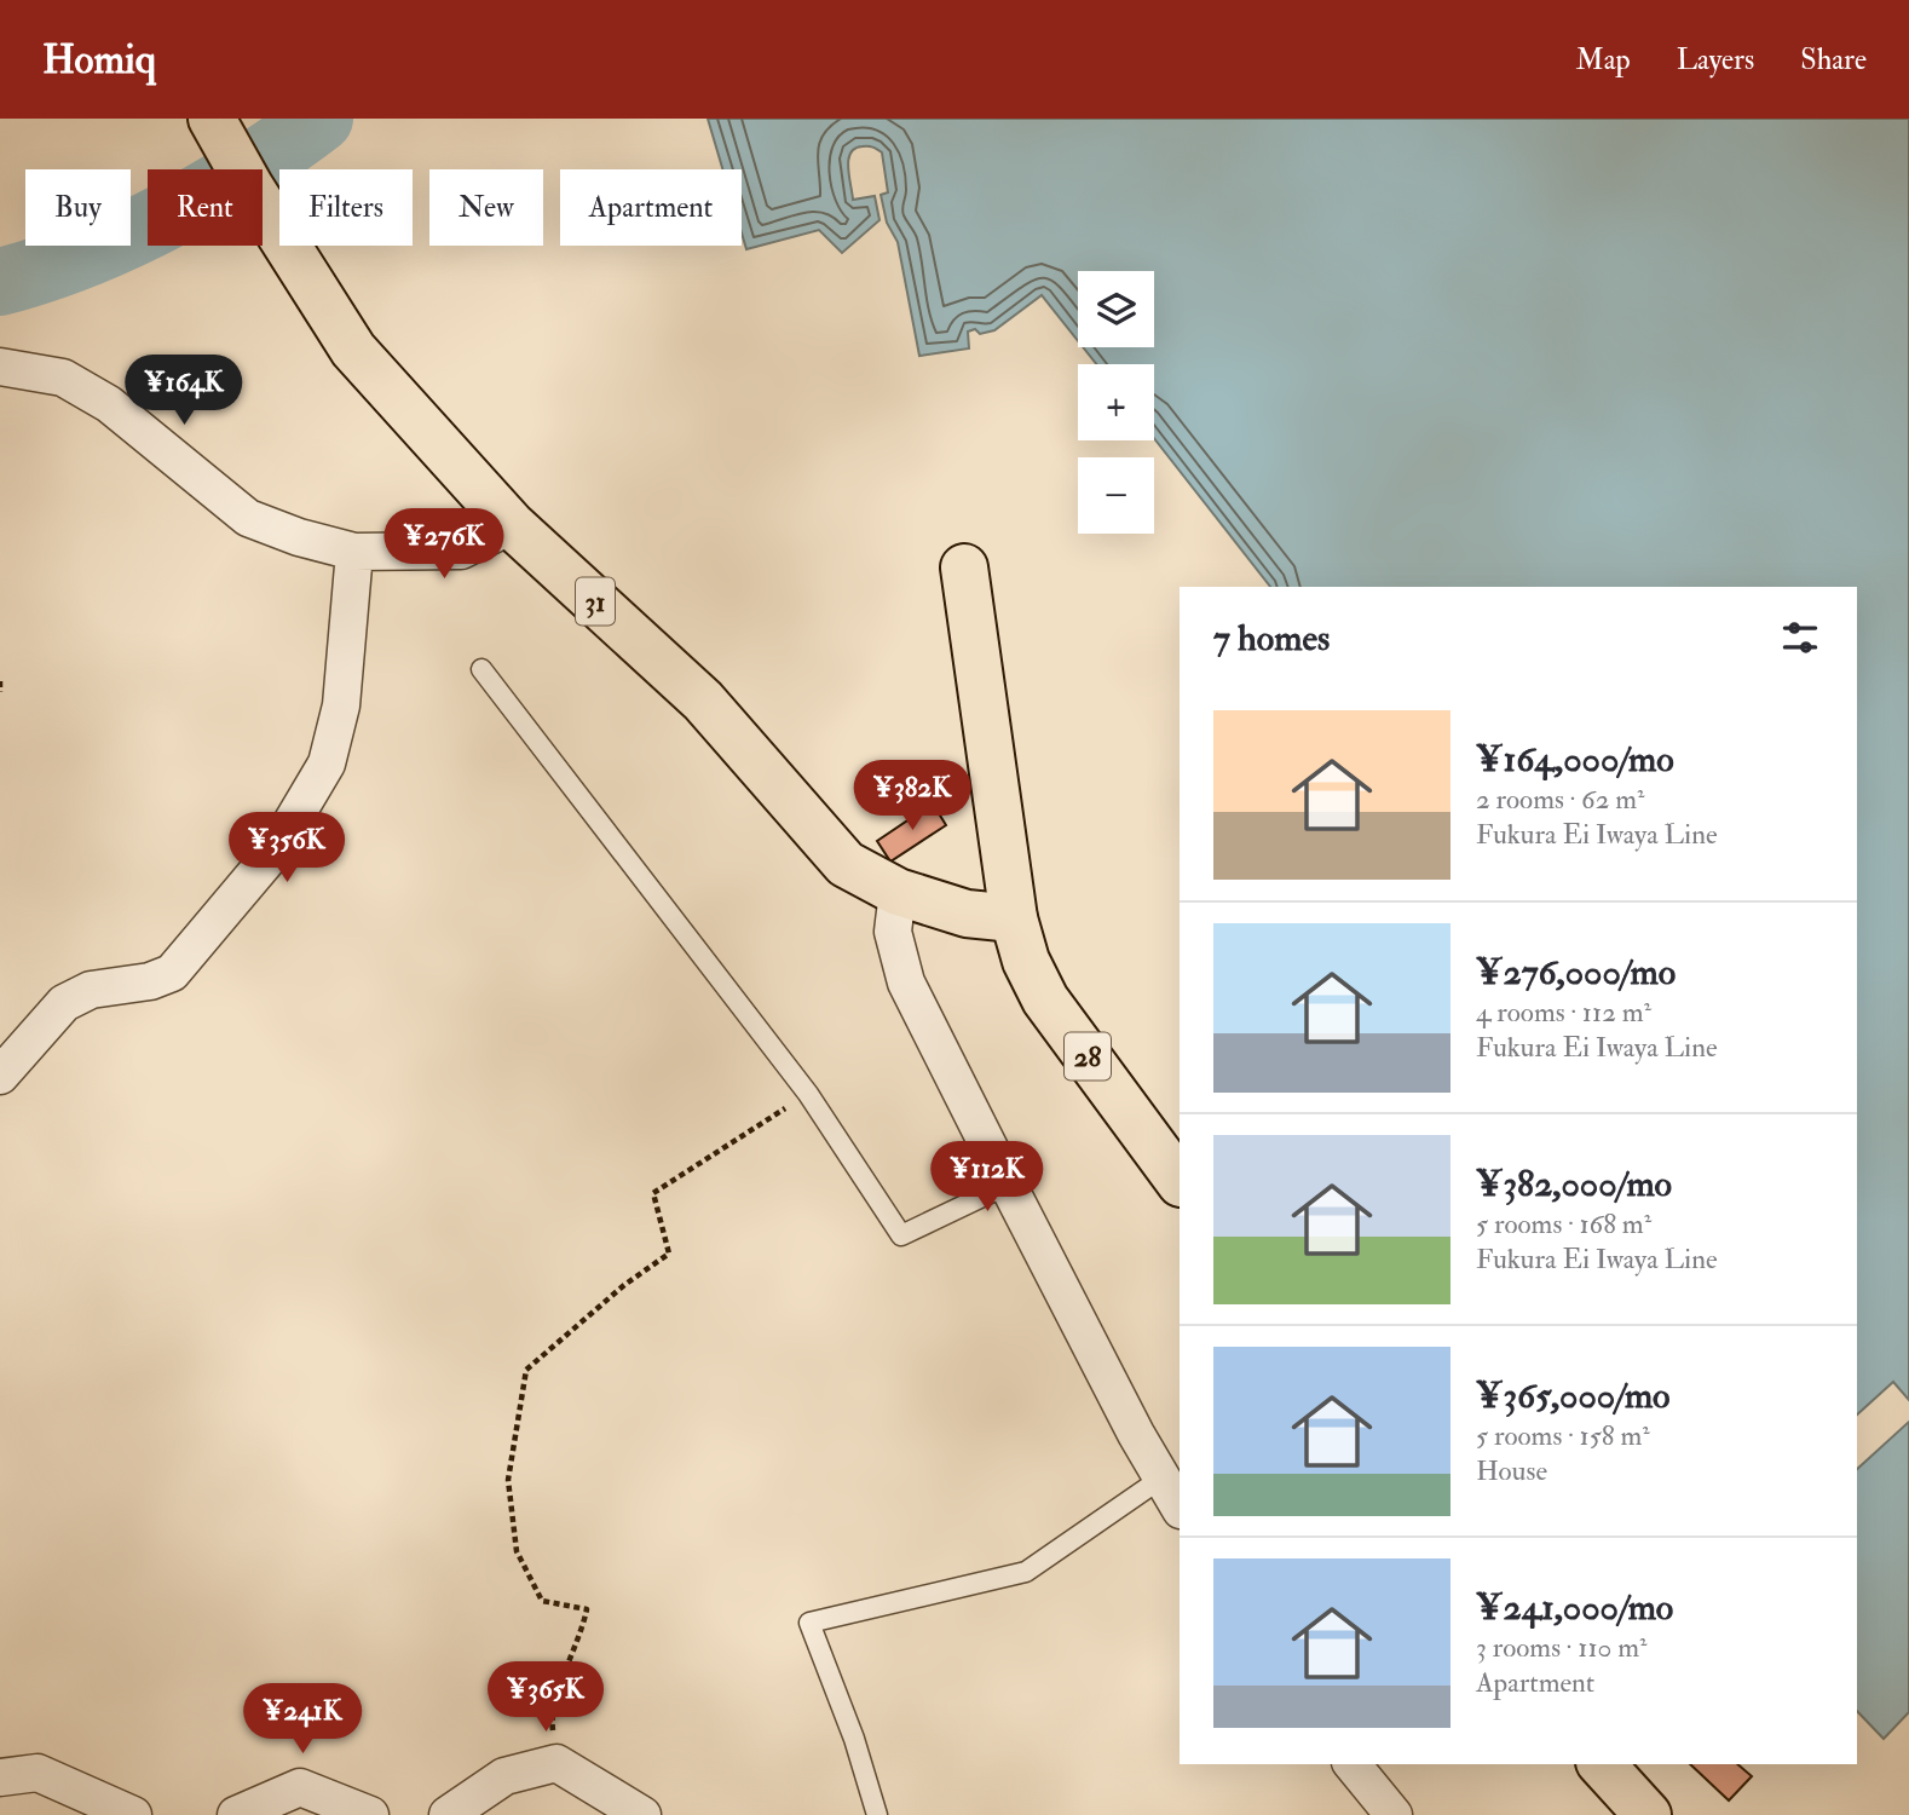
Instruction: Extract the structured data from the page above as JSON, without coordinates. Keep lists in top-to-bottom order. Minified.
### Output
{"streets":{"main road":["31","28"]},"crossings":[["31","28"]],"page":{"header":"Homiq","nav":["Map","Layers","Share"],"chip":["Buy","Rent","Filters","New","Apartment"],"map_buttons":["+","−"],"price":["¥164K","¥276K","¥382K","¥356K","¥112K","¥365K","¥241K"],"heading":"7 homes","list":[{"name":"¥164,000/mo","note":"2 rooms · 62 m² · Fukura Ei Iwaya Line"},{"name":"¥276,000/mo","note":"4 rooms · 112 m² · Fukura Ei Iwaya Line"},{"name":"¥382,000/mo","note":"5 rooms · 168 m² · Fukura Ei Iwaya Line"},{"name":"¥365,000/mo","note":"5 rooms · 158 m² · House"},{"name":"¥241,000/mo","note":"3 rooms · 110 m² · Apartment"}]}}
